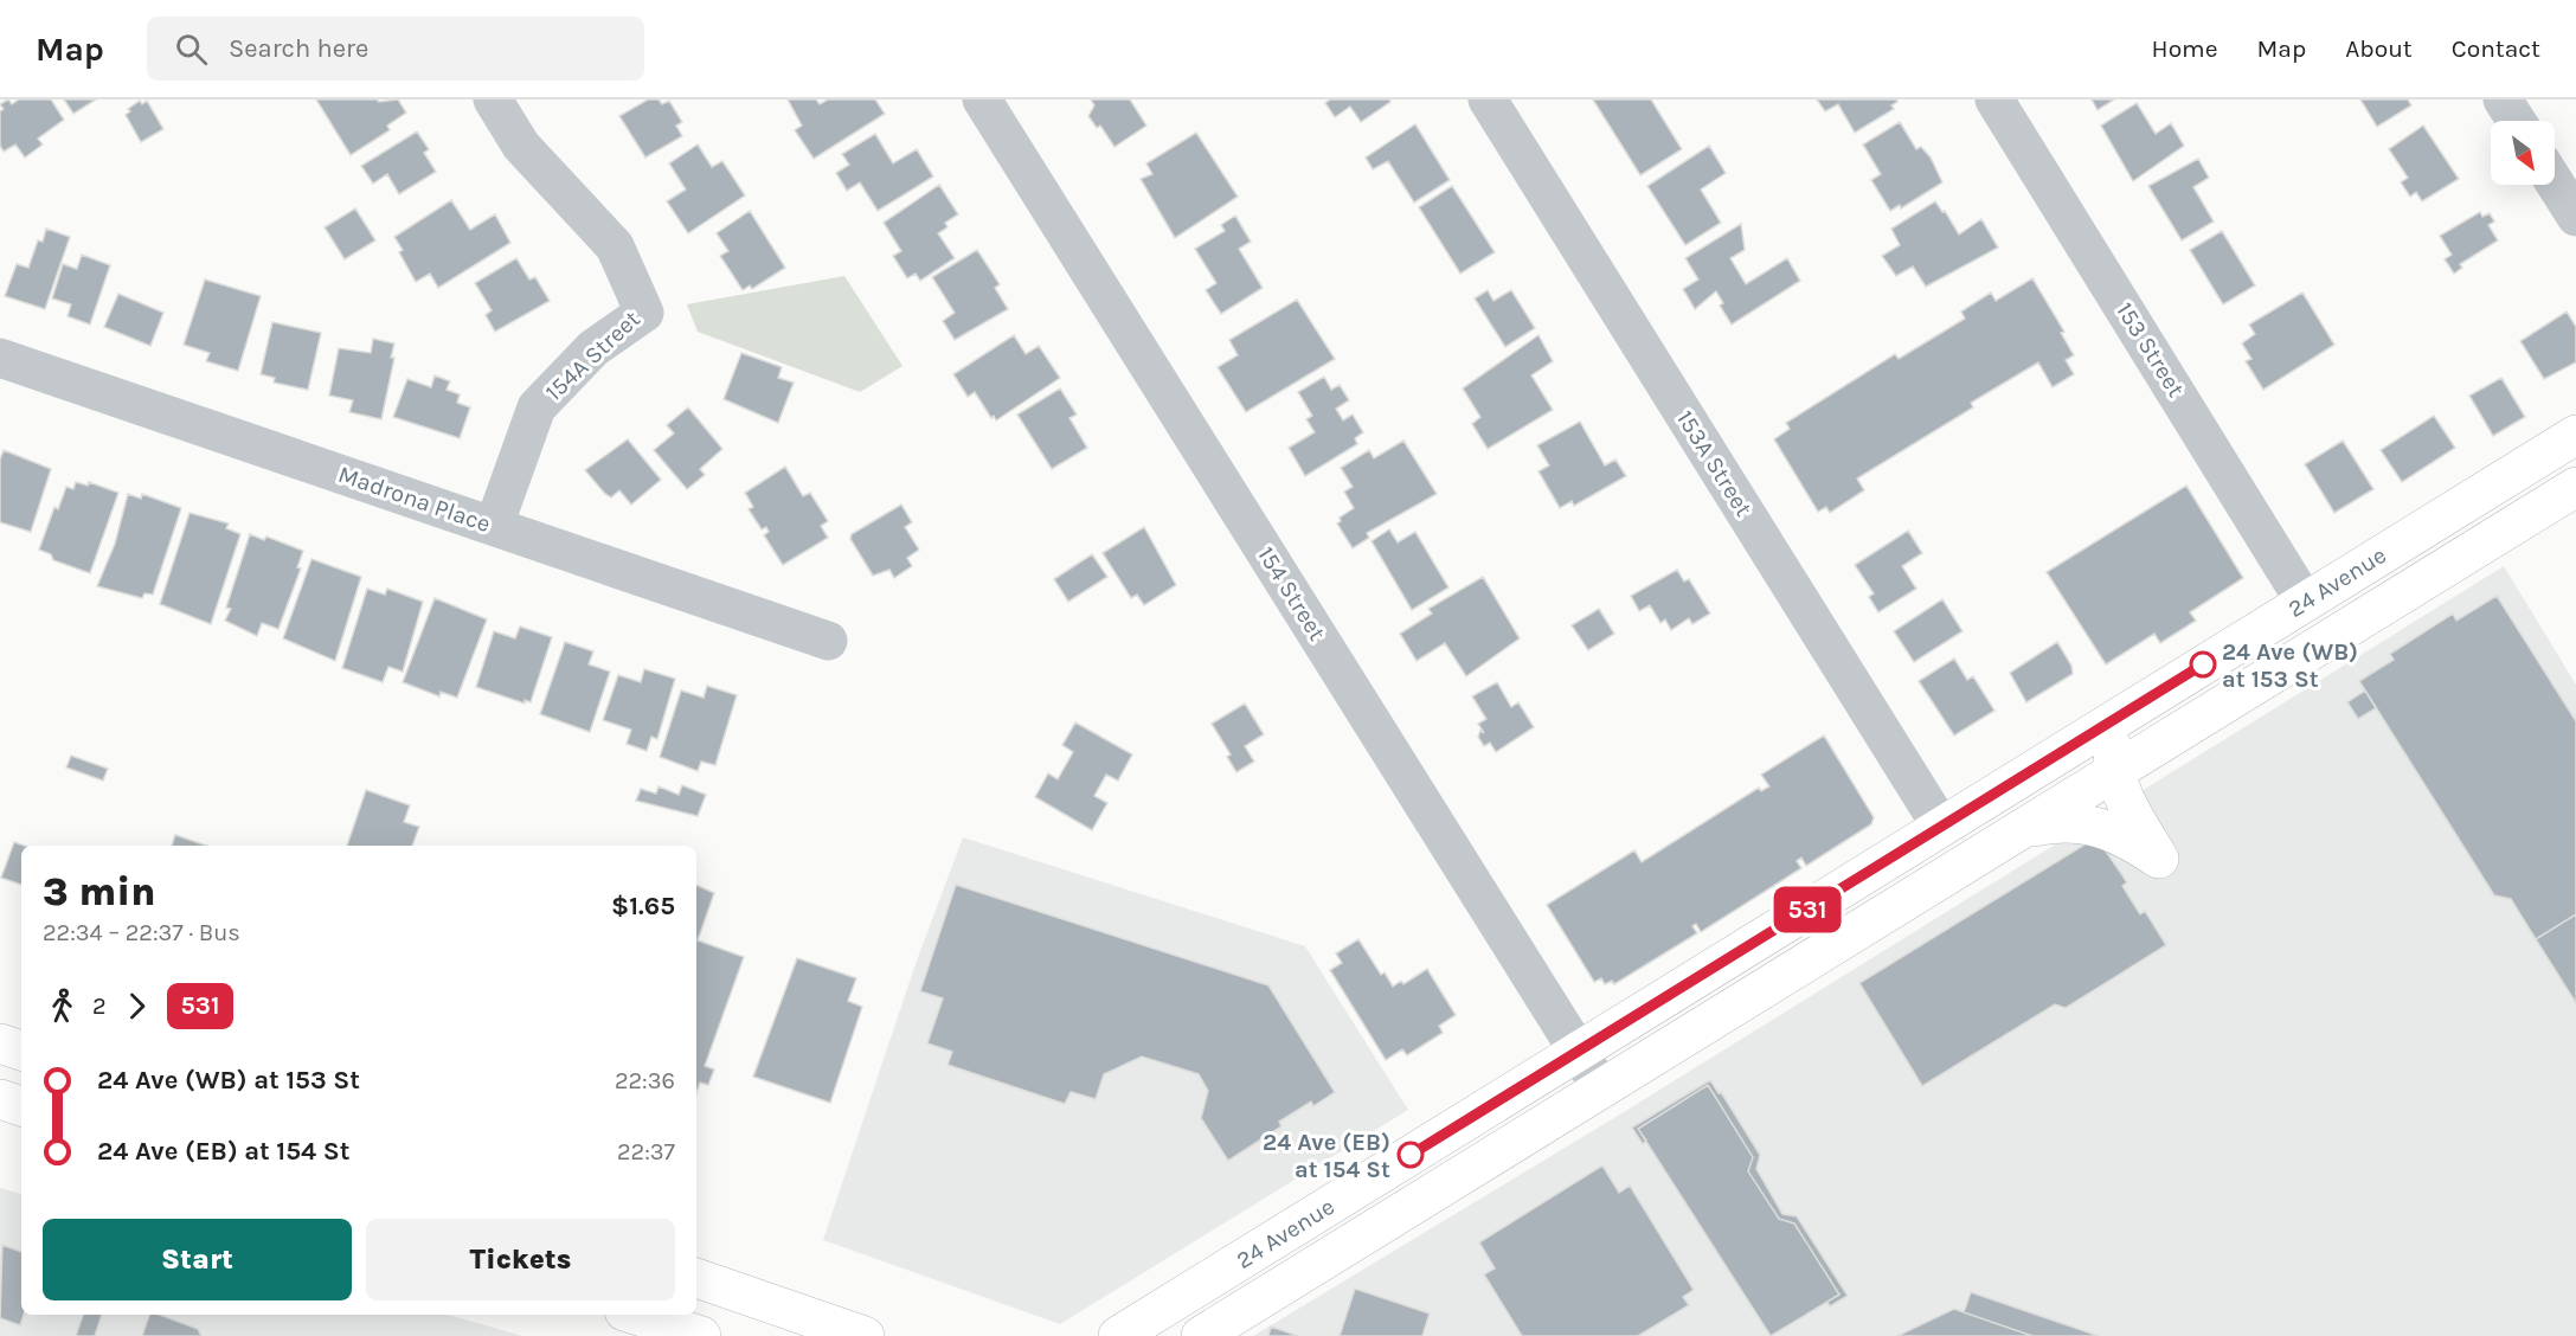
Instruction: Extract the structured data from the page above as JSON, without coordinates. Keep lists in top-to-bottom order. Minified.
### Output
{"streets":{"main road":["24 Avenue"],"street":["153 Street","154A Street","153A Street","Madrona Place","154 Street"]},"crossings":[["153 Street","24 Avenue"],["154A Street","Madrona Place"],["153A Street","24 Avenue"],["24 Avenue","154 Street"]],"places":["24 Ave (WB) at 153 St","24 Ave (EB) at 154 St"],"lines":["bus line 531"],"north":"bottom right","page":{"header":"Map","search":"Search here","nav":["Home","Map","About","Contact"],"on_map":"531","heading":["3 min","22:34 – 22:37 · Bus","$1.65"],"legs":["2","531"],"list":[{"name":"24 Ave (WB) at 153 St","value":"22:36"},{"name":"24 Ave (EB) at 154 St","value":"22:37"}],"buttons":["Start","Tickets"]}}
